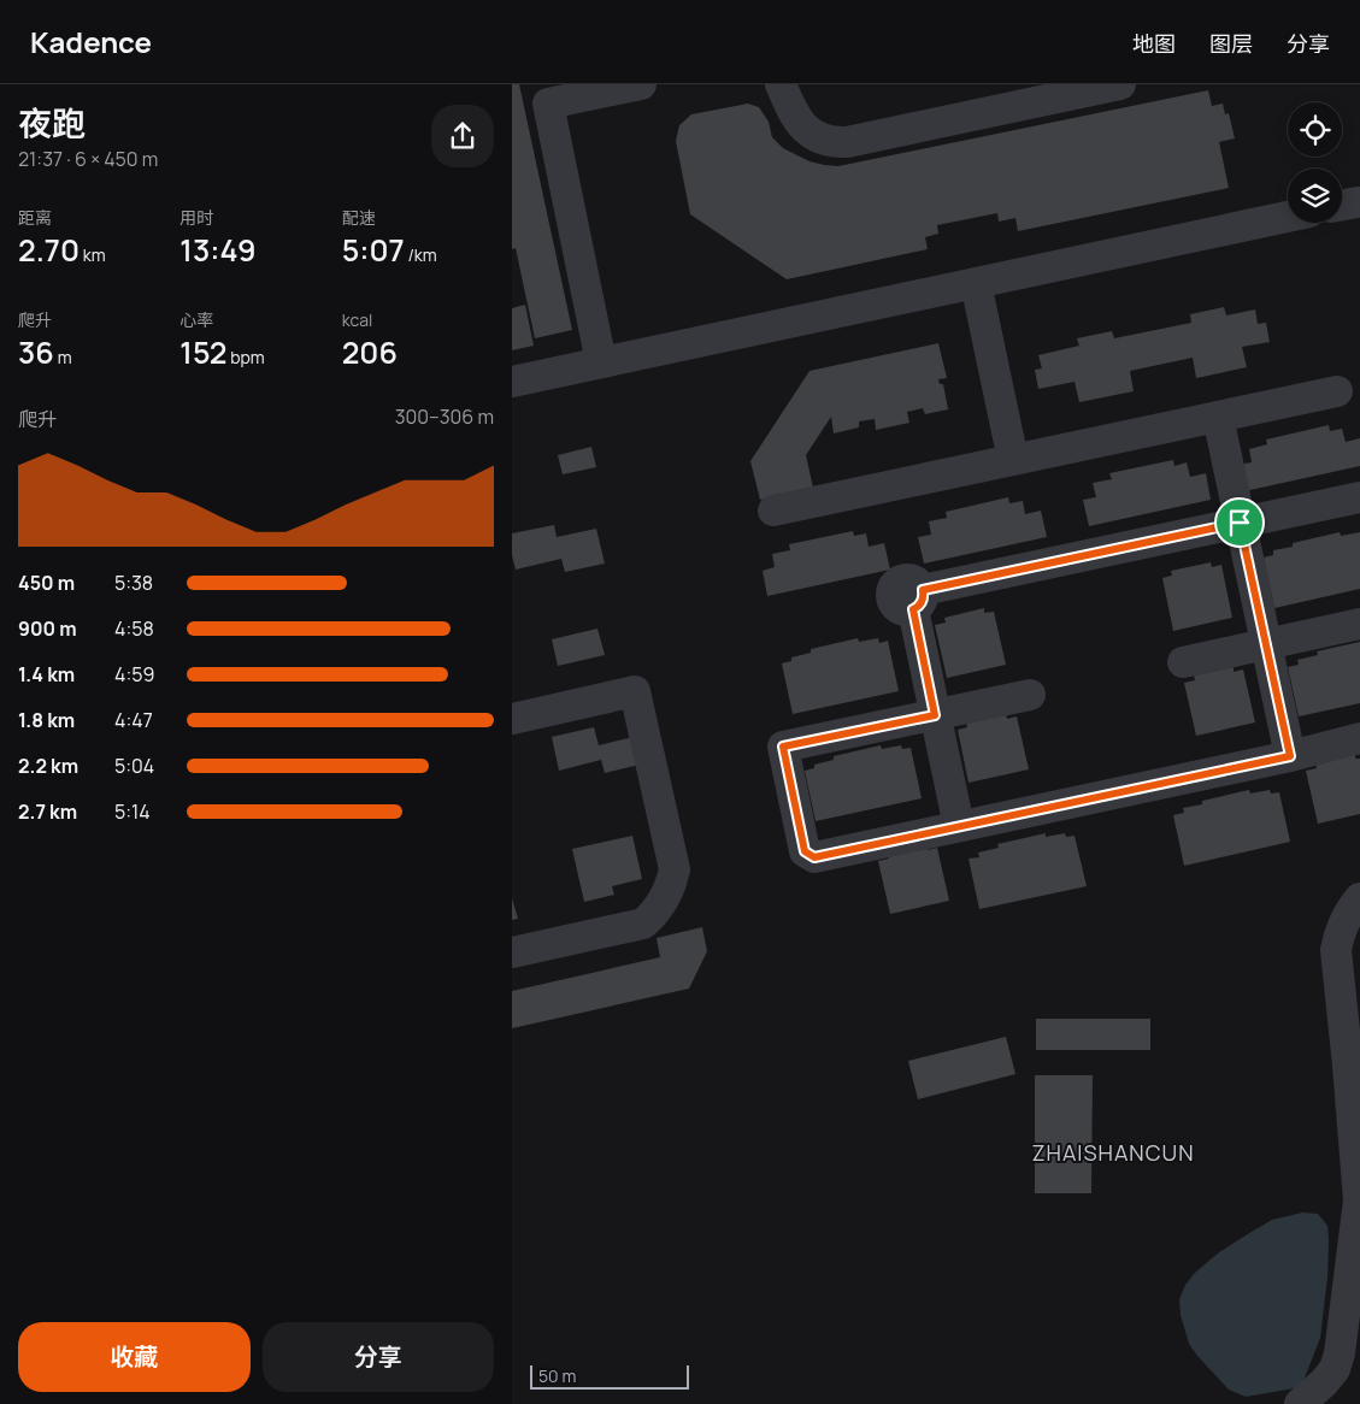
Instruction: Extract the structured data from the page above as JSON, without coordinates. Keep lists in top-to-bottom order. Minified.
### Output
{"districts":["ZHAISHANCUN"],"scale_bar":"50 m","page":{"header":"Kadence","nav":["地图","图层","分享"],"heading":["夜跑","21:37 · 6 × 450 m"],"stats":[["距离","2.70 km"],["用时","13:49"],["配速","5:07 /km"],["爬升","36 m"],["心率","152 bpm"],["kcal","206"]],"chart":["爬升","300–306 m"],"list":[{"name":"450 m","note":"5:38"},{"name":"900 m","note":"4:58"},{"name":"1.4 km","note":"4:59"},{"name":"1.8 km","note":"4:47"},{"name":"2.2 km","note":"5:04"},{"name":"2.7 km","note":"5:14"}],"buttons":["收藏","分享"],"scale":"50 m"}}
